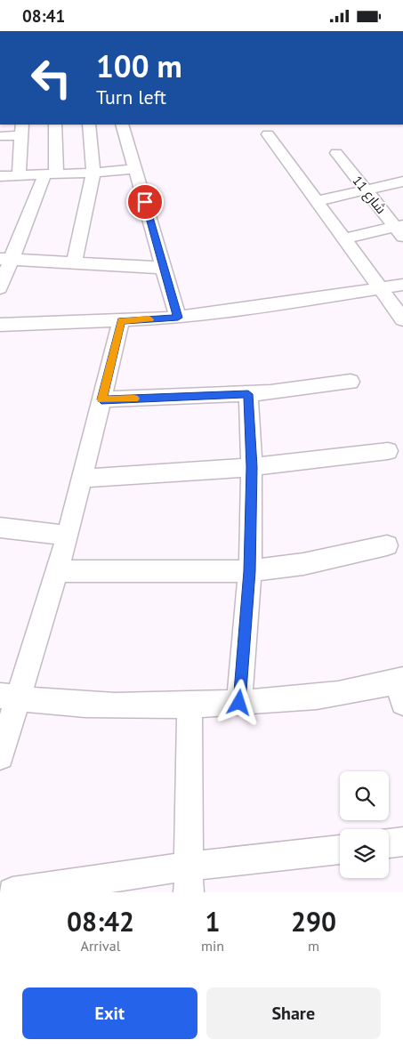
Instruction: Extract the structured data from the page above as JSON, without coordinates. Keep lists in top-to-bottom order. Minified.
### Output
{"streets":{"street":["شارع 11"]},"page":{"status":"08:41","turn":["100 m","Turn left"],"eta":["08:42","Arrival","1","min","290","m"],"buttons":["Exit","Share"]}}
